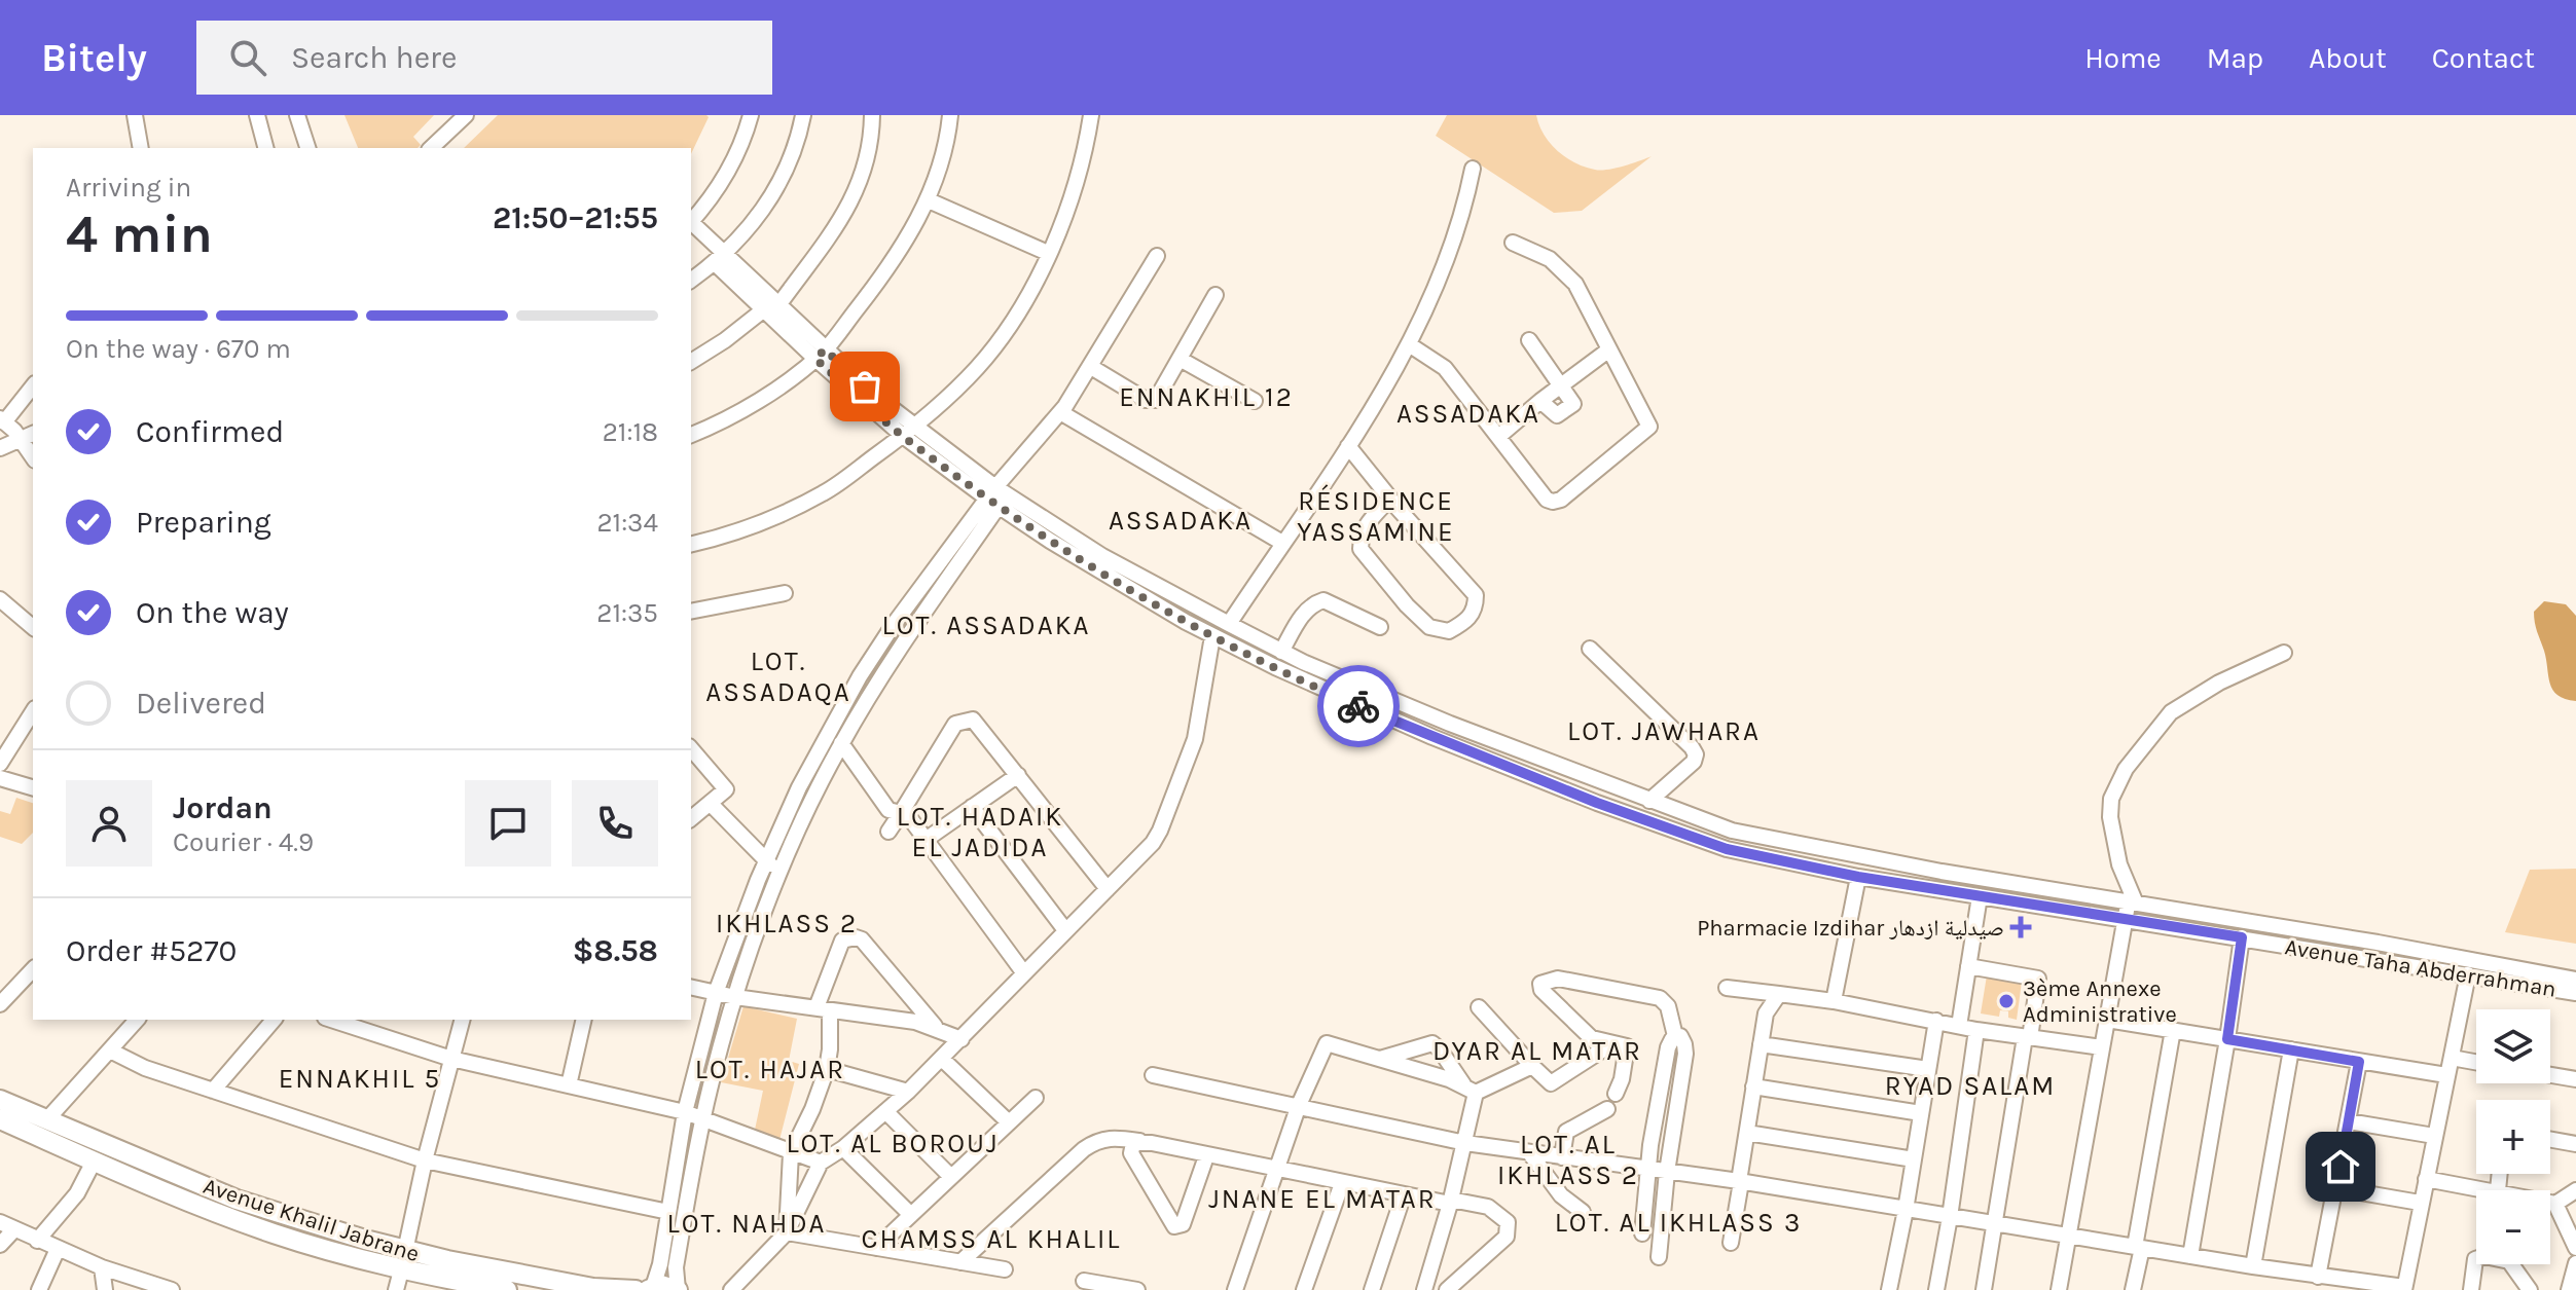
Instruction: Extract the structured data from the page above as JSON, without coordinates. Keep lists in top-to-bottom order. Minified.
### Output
{"streets":{"main road":["Avenue Khalil Jabrane"],"street":["Avenue Taha Abderrahman"]},"districts":["ENNAKHIL 12","ASSADAKA","RÉSIDENCE YASSAMINE","ASSADAKA","LOT. ASSADAKA","LOT. ASSADAQA","LOT. JAWHARA","LOT. HADAIK EL JADIDA","IKHLASS 2","DYAR AL MATAR","LOT. HAJAR","ENNAKHIL 5","RYAD SALAM","LOT. AL BOROUJ","LOT. AL IKHLASS 2","JNANE EL MATAR","LOT. AL IKHLASS 3","LOT. NAHDA","CHAMSS AL KHALIL"],"places":{"health":["Pharmacie Izdihar صيدلية ازدهار"],"other":["3ème Annexe Administrative"]},"page":{"header":"Bitely","search":"Search here","nav":["Home","Map","About","Contact"],"heading":["4 min","Arriving in","21:50–21:55"],"panel":["Jordan","Courier · 4.9","Order #5270","$8.58"],"bar":"On the way · 670 m","list":[["Confirmed","21:18"],["Preparing","21:34"],["On the way","21:35"],"Delivered"],"map_buttons":["+","−"]}}
